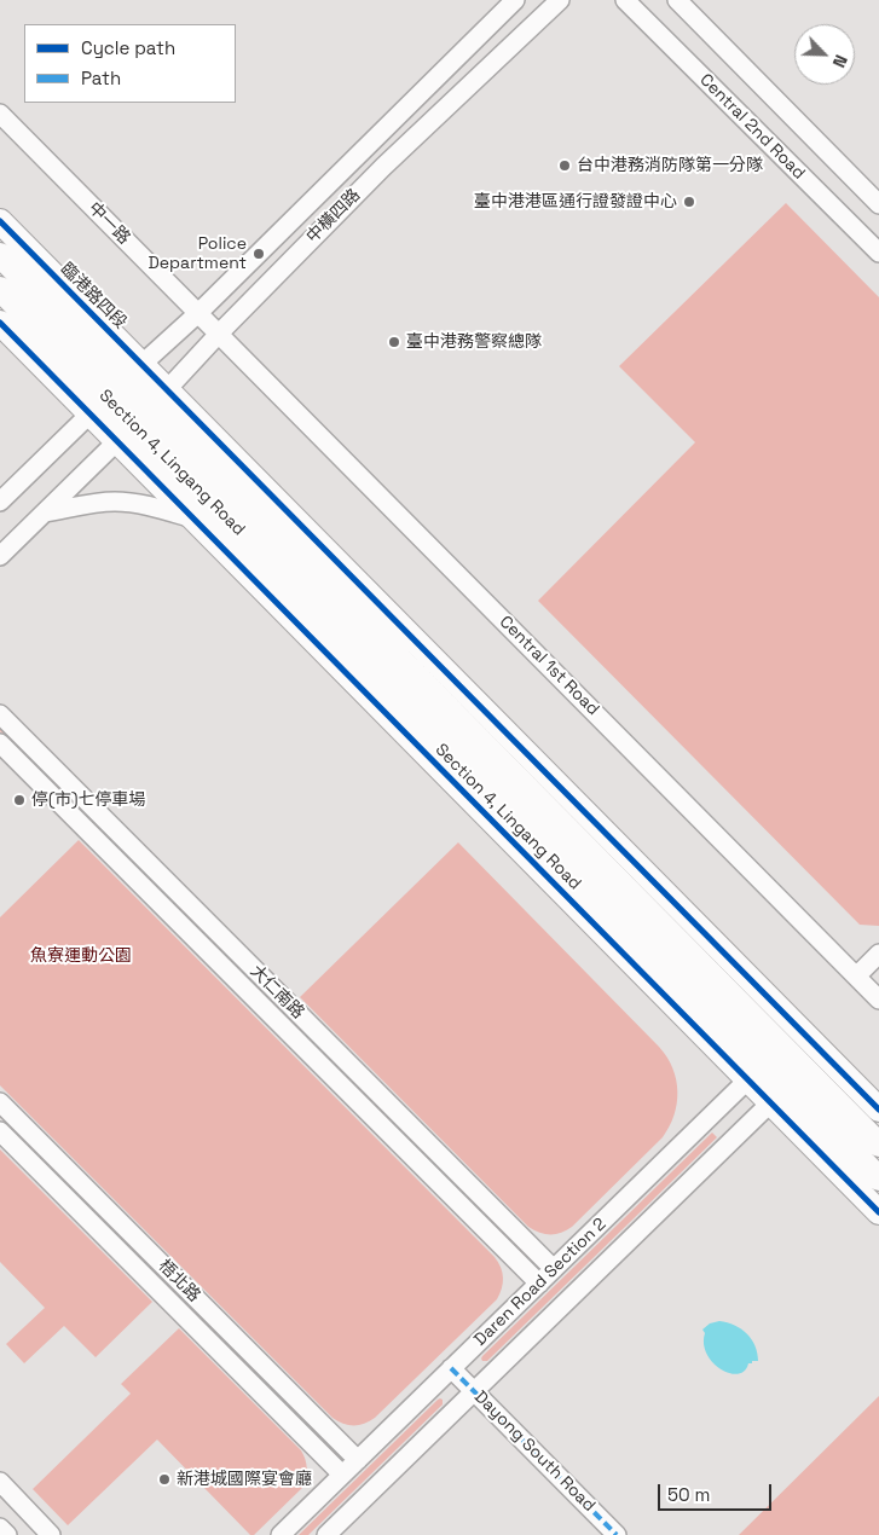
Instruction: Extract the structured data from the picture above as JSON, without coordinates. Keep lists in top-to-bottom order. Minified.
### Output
{"streets":{"main road":["臨港路四段","Section 4, Lingang Road"],"street":["Central 2nd Road","中橫四路","中一路","Central 1st Road","大仁南路","梧北路","Daren Road Section 2","Dayong South Road"]},"crossings":[["中橫四路","中一路"],["中橫四路","臨港路四段"],["中橫四路","Section 4, Lingang Road"],["中橫四路","Central 1st Road"],["中一路","Central 1st Road"],["臨港路四段","Section 4, Lingang Road"],["Section 4, Lingang Road","Daren Road Section 2"],["大仁南路","Daren Road Section 2"],["梧北路","Daren Road Section 2"],["Daren Road Section 2","Dayong South Road"]],"parks":["魚寮運動公園"],"places":["台中港務消防隊第一分隊","臺中港港區通行證發證中心","Police Department","臺中港務警察總隊","停(市)七停車場","新港城國際宴會廳"],"legend":["Cycle path","Path"],"scale_bar":"50 m","north":"bottom right"}
